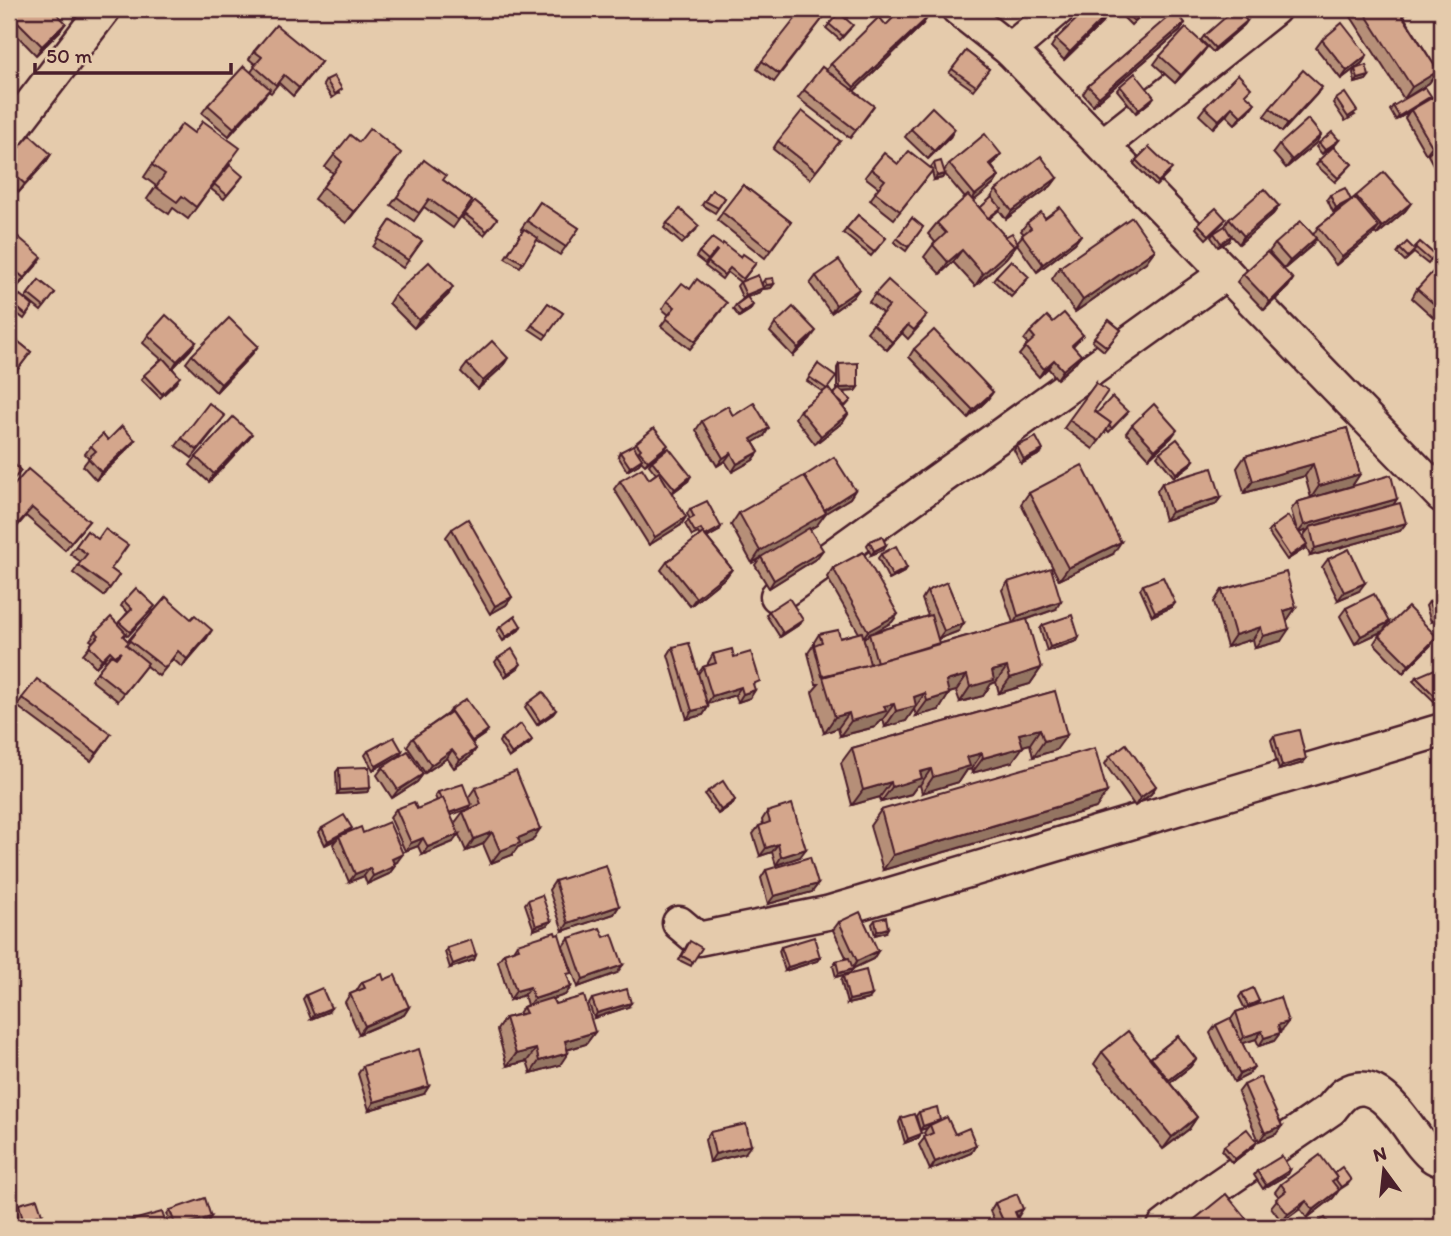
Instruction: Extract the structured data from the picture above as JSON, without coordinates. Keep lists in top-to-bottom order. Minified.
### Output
{"scale_bar":"50 m","north":"top"}
